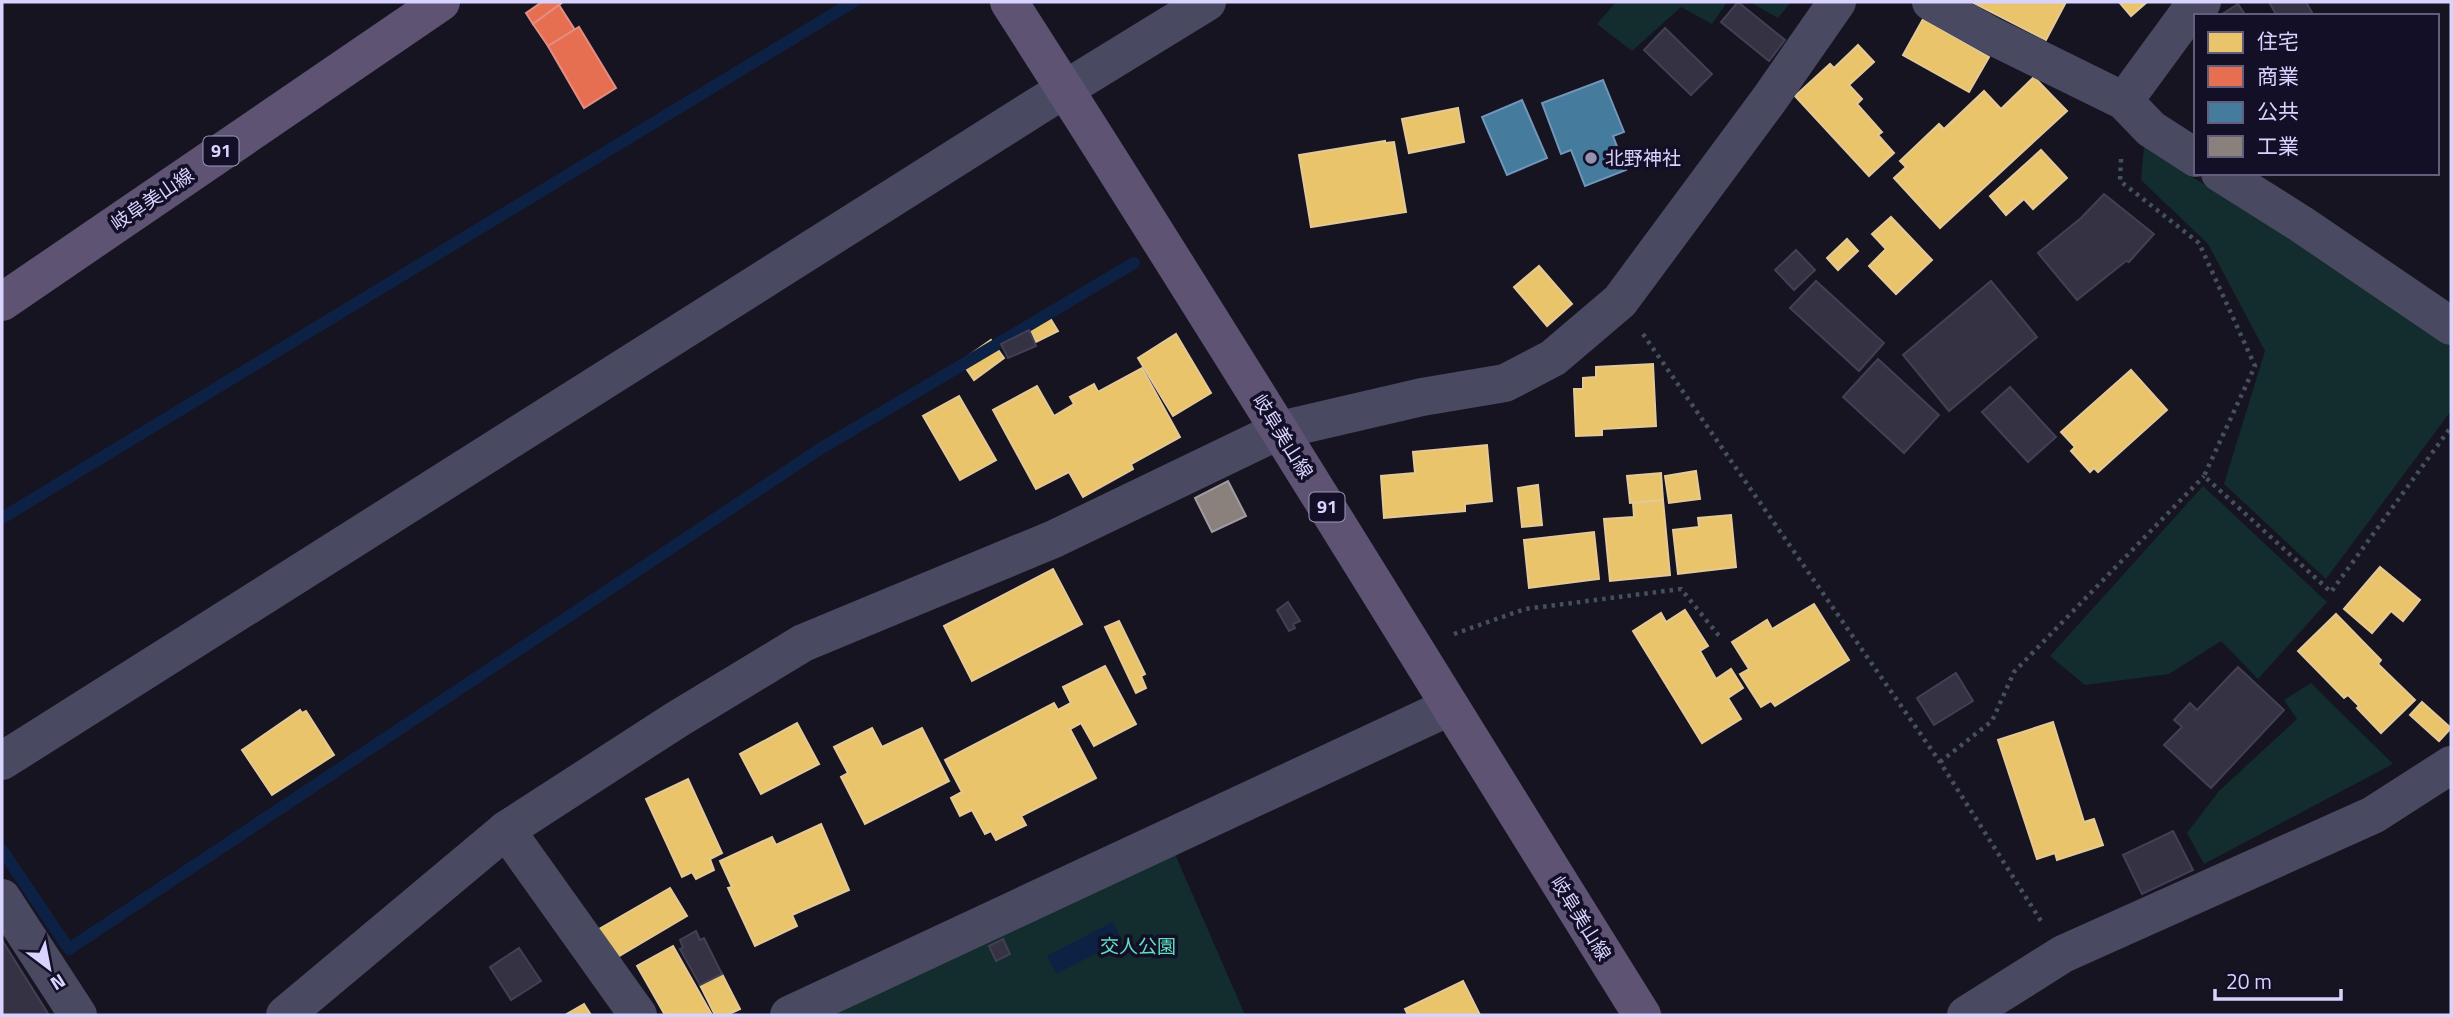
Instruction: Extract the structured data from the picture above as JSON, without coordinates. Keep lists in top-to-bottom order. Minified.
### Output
{"streets":{"main road":["91","岐阜美山線"]},"parks":["交人公園"],"places":["北野神社"],"legend":["住宅","商業","公共","工業"],"scale_bar":"20 m","north":"bottom right"}
